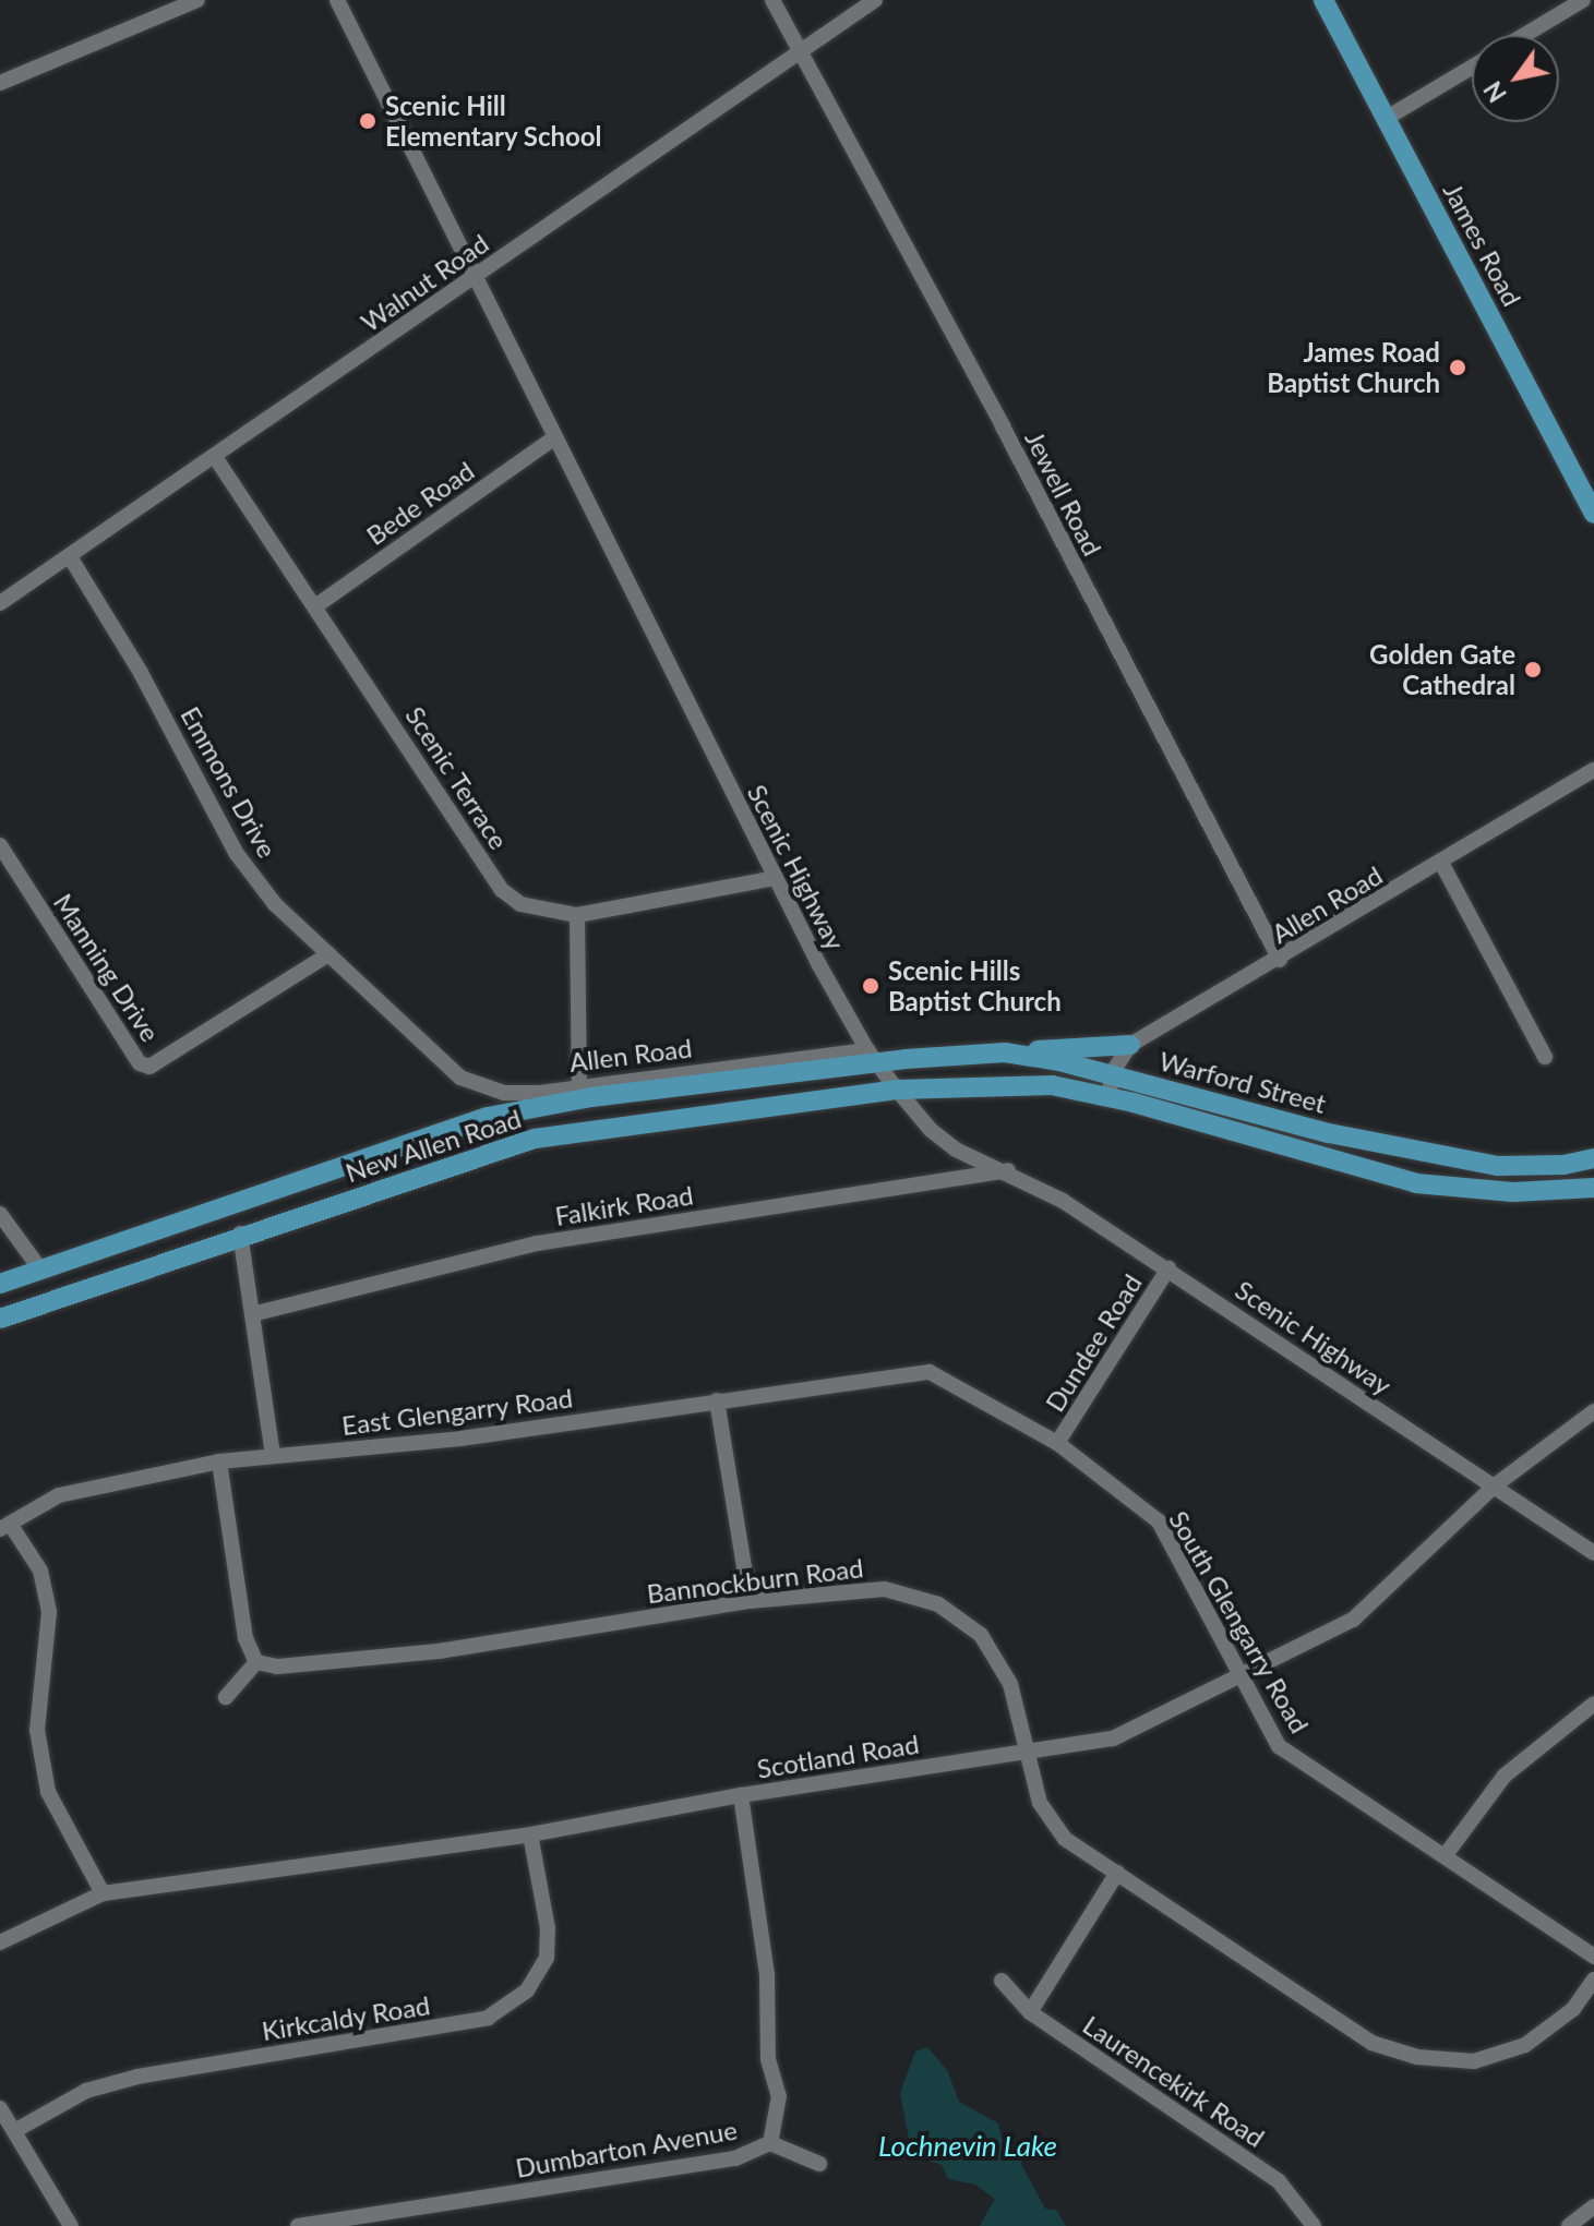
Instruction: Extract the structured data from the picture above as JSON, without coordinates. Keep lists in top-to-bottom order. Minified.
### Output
{"streets":{"main road":["James Road","Warford Street","New Allen Road"],"street":["Walnut Road","Jewell Road","Bede Road","Scenic Terrace","Emmons Drive","Scenic Highway","Allen Road","Manning Drive","Falkirk Road","Dundee Road","East Glengarry Road","Bannockburn Road","South Glengarry Road","Scotland Road","Kirkcaldy Road","Laurencekirk Road","Dumbarton Avenue"]},"crossings":[["Walnut Road","Jewell Road"],["Walnut Road","Scenic Terrace"],["Walnut Road","Emmons Drive"],["Walnut Road","Scenic Highway"],["Jewell Road","Allen Road"],["Bede Road","Scenic Terrace"],["Bede Road","Scenic Highway"],["Scenic Terrace","Scenic Highway"],["Emmons Drive","Allen Road"],["Emmons Drive","Manning Drive"],["Scenic Highway","Allen Road"],["Scenic Highway","Warford Street"],["Scenic Highway","New Allen Road"],["Scenic Highway","Falkirk Road"],["Scenic Highway","Dundee Road"],["Scenic Highway","Scotland Road"],["Allen Road","Warford Street"],["Allen Road","New Allen Road"],["Warford Street","New Allen Road"],["Dundee Road","South Glengarry Road"],["East Glengarry Road","South Glengarry Road"],["Bannockburn Road","Scotland Road"],["South Glengarry Road","Scotland Road"],["Scotland Road","Kirkcaldy Road"],["Scotland Road","Dumbarton Avenue"]],"water":["Lochnevin Lake"],"places":["Scenic Hill Elementary School","James Road Baptist Church","Golden Gate Cathedral","Scenic Hills Baptist Church"],"north":"bottom left"}
